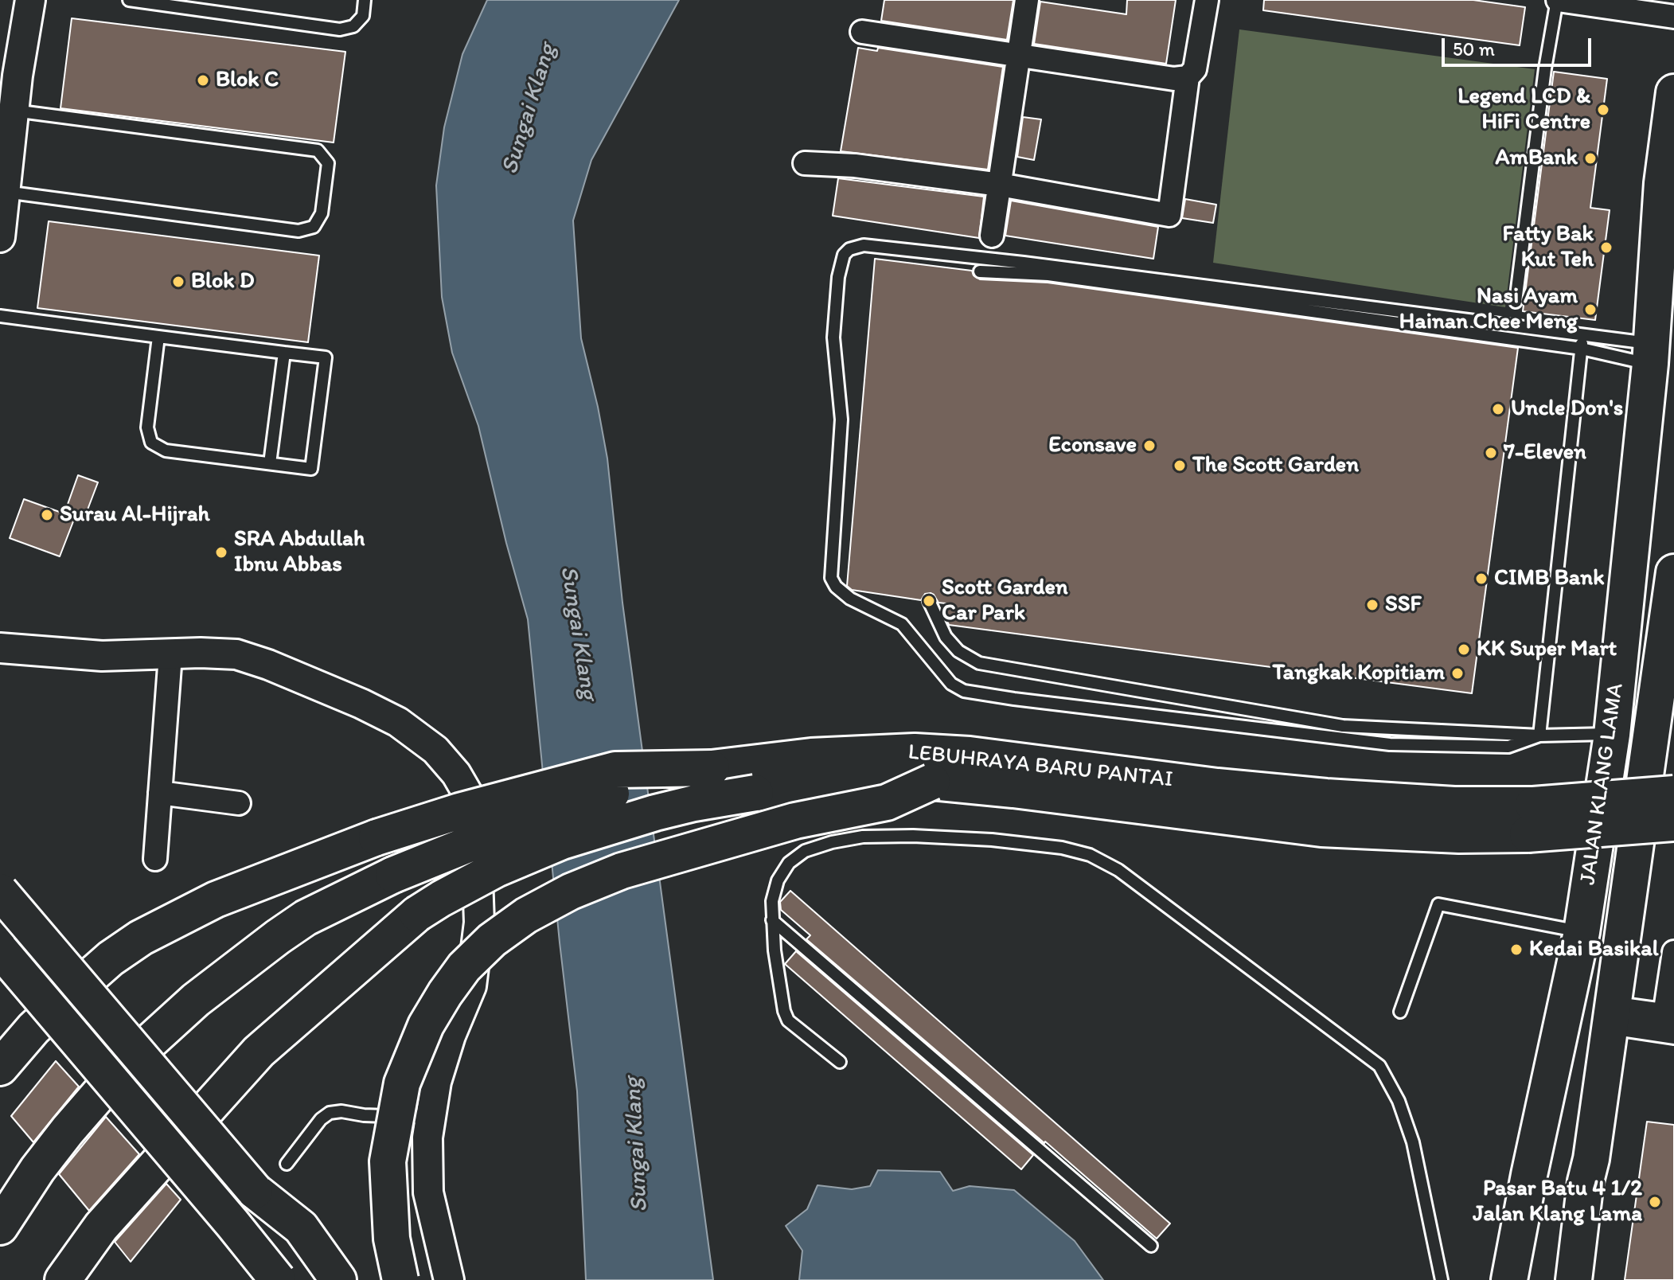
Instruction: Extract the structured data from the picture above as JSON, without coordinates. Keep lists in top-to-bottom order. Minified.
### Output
{"streets":{"main road":["LEBUHRAYA BARU PANTAI","JALAN KLANG LAMA"]},"water":["Sungai Klang"],"places":["Blok C","Legend LCD & HiFi Centre","AmBank","Fatty Bak Kut Teh","Blok D","Nasi Ayam Hainan Chee Meng","Uncle Don's","Econsave","7-Eleven","The Scott Garden","Surau Al-Hijrah","SRA Abdullah Ibnu Abbas","CIMB Bank","Scott Garden Car Park","SSF","KK Super Mart","Tangkak Kopitiam","Kedai Basikal","Pasar Batu 4 1/2 Jalan Klang Lama"],"scale_bar":"50 m"}
